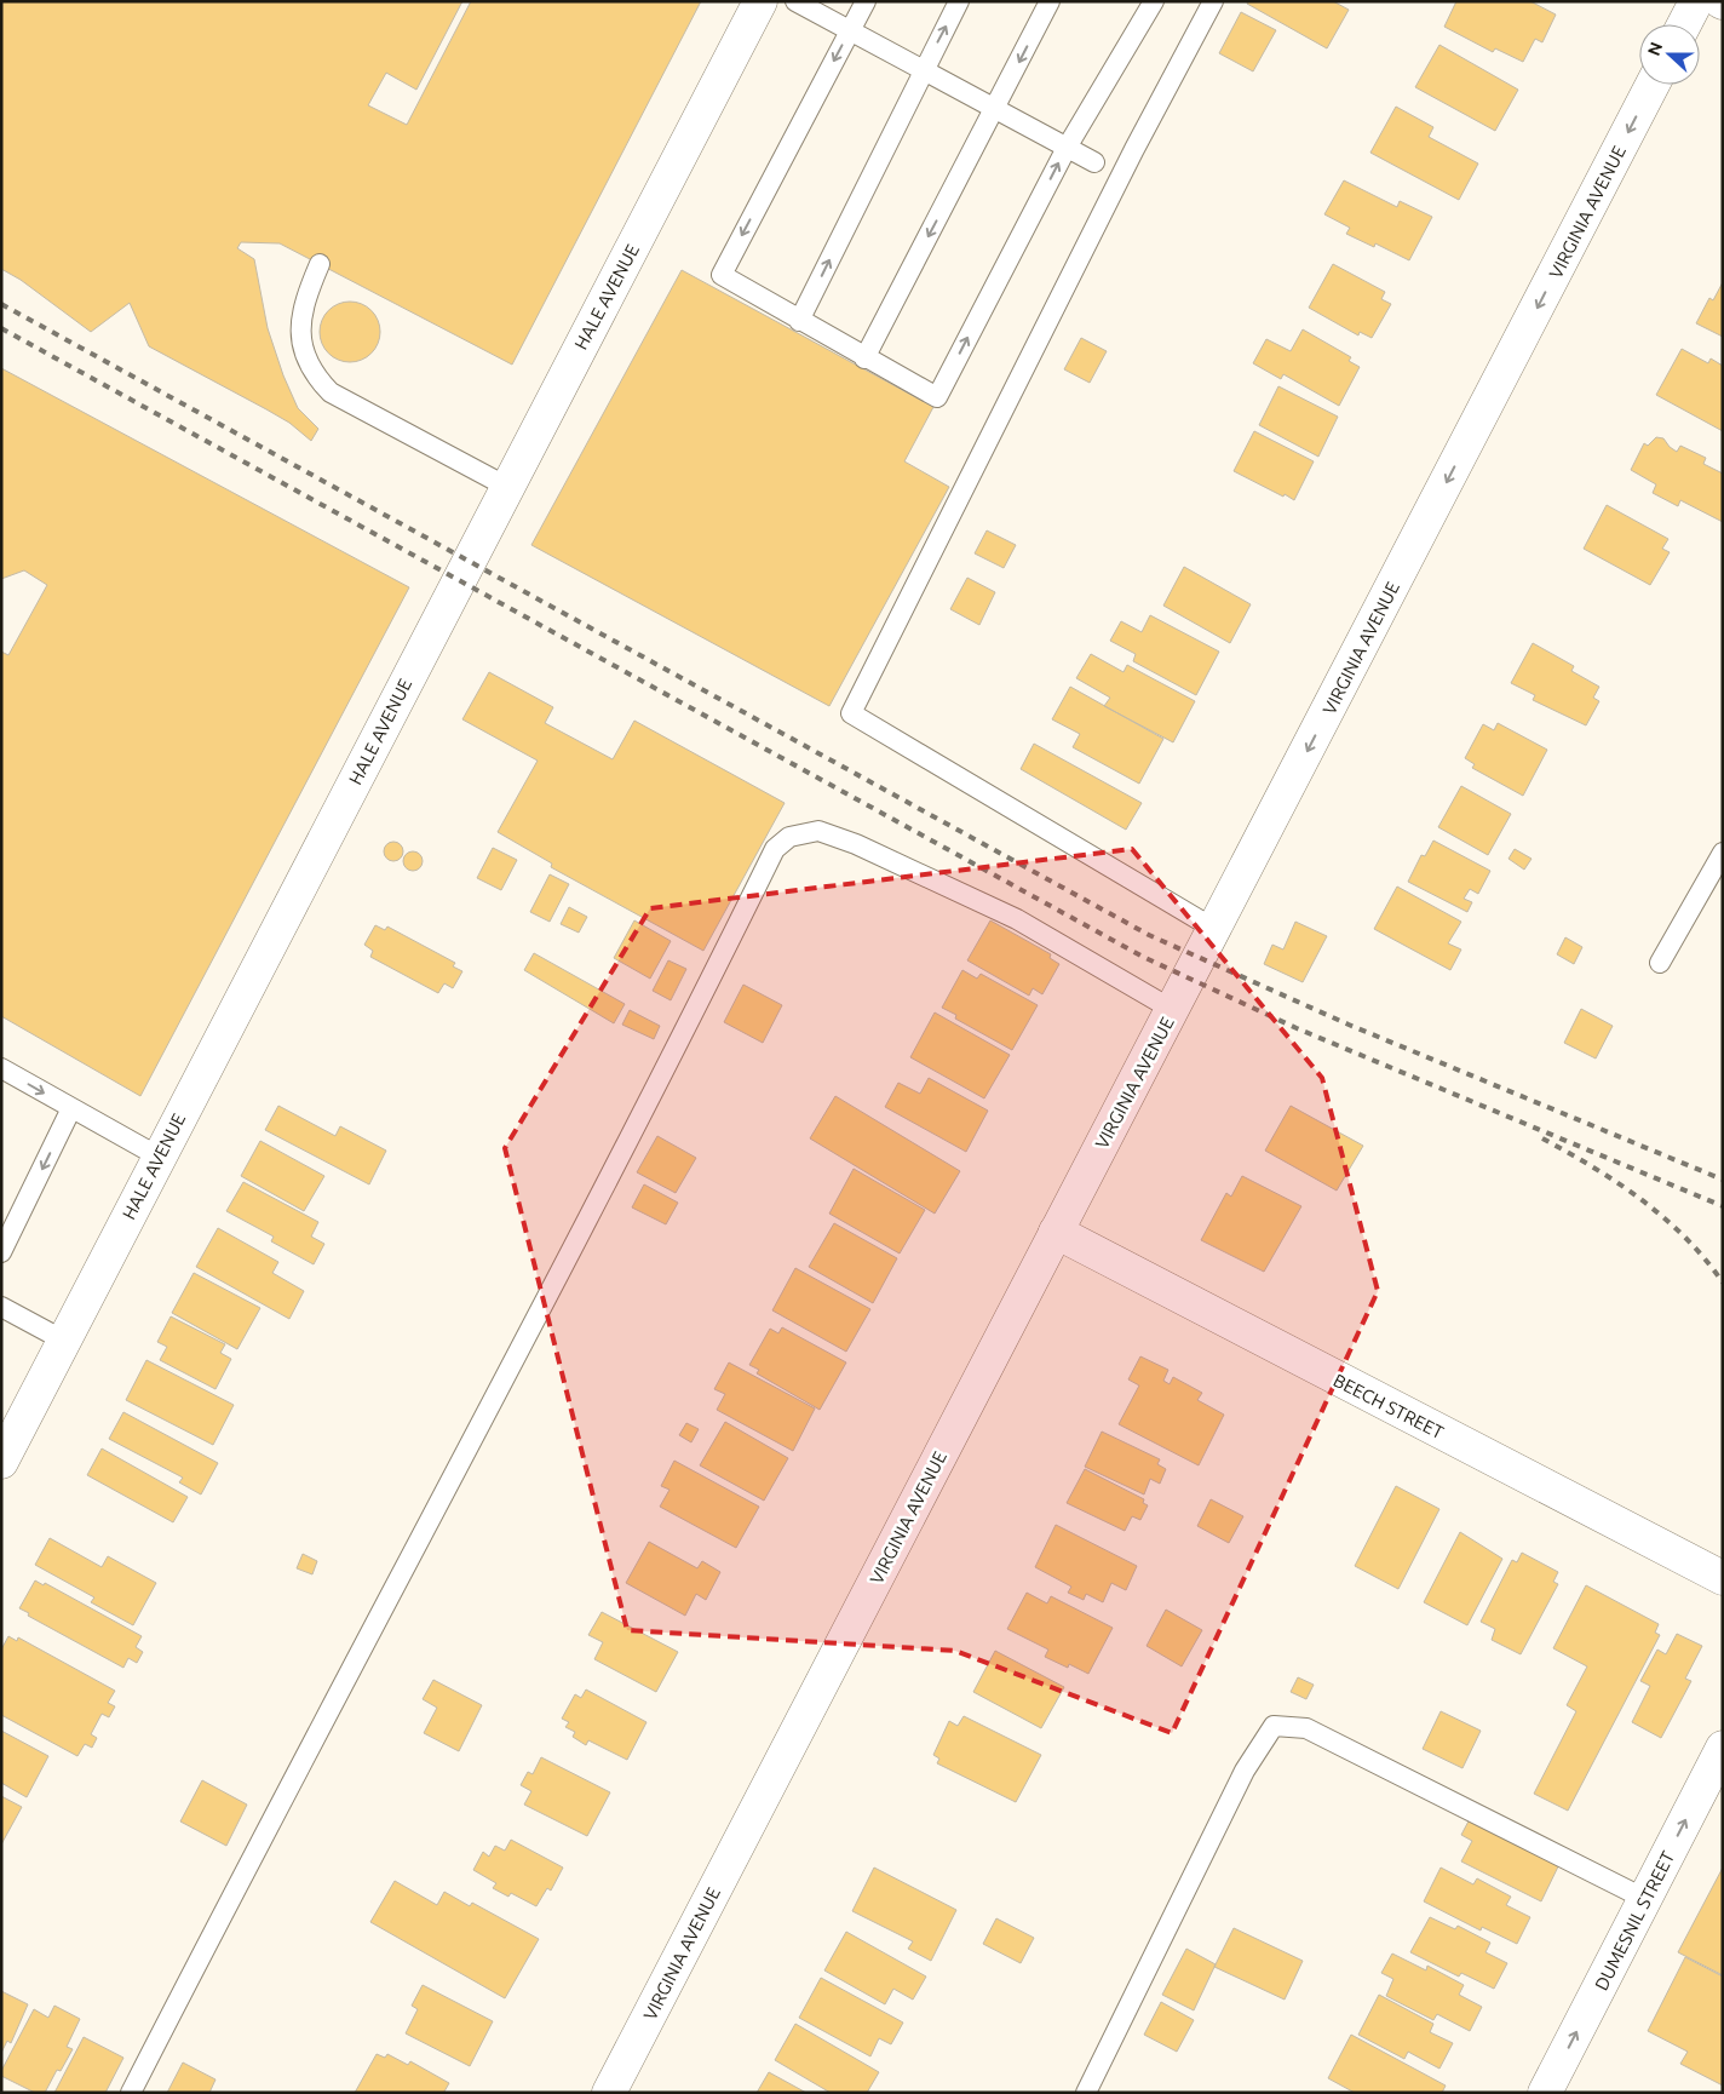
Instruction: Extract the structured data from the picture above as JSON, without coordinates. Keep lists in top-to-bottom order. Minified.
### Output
{"streets":{"main road":["VIRGINIA AVENUE","HALE AVENUE","BEECH STREET","DUMESNIL STREET"]},"crossings":[["VIRGINIA AVENUE","BEECH STREET"]],"one_way":["VIRGINIA AVENUE","DUMESNIL STREET"],"north":"left"}
